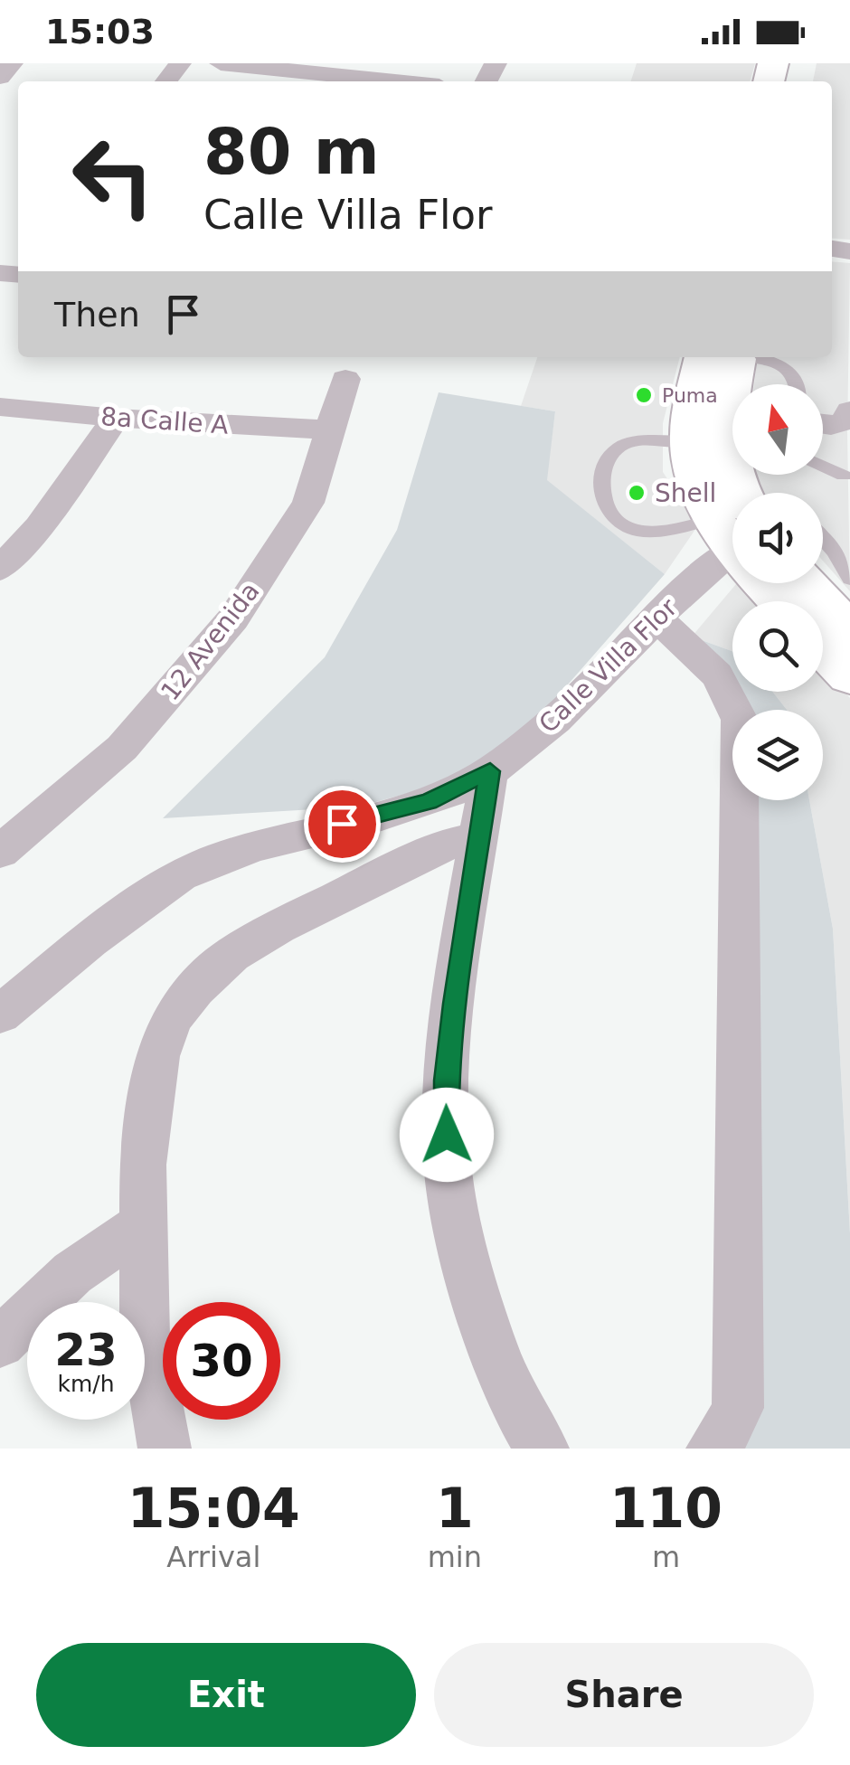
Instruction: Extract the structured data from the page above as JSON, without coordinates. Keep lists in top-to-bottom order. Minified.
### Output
{"streets":{"street":["8a Calle A","12 Avenida","Calle Villa Flor"]},"crossings":[["8a Calle A","12 Avenida"]],"places":["Puma","Shell"],"north":"top","page":{"status":"15:03","turn":["80 m","Calle Villa Flor"],"then":"Then","speed":"23 km/h","limit":"30","eta":["15:04","Arrival","1","min","110","m"],"buttons":["Exit","Share"]}}
